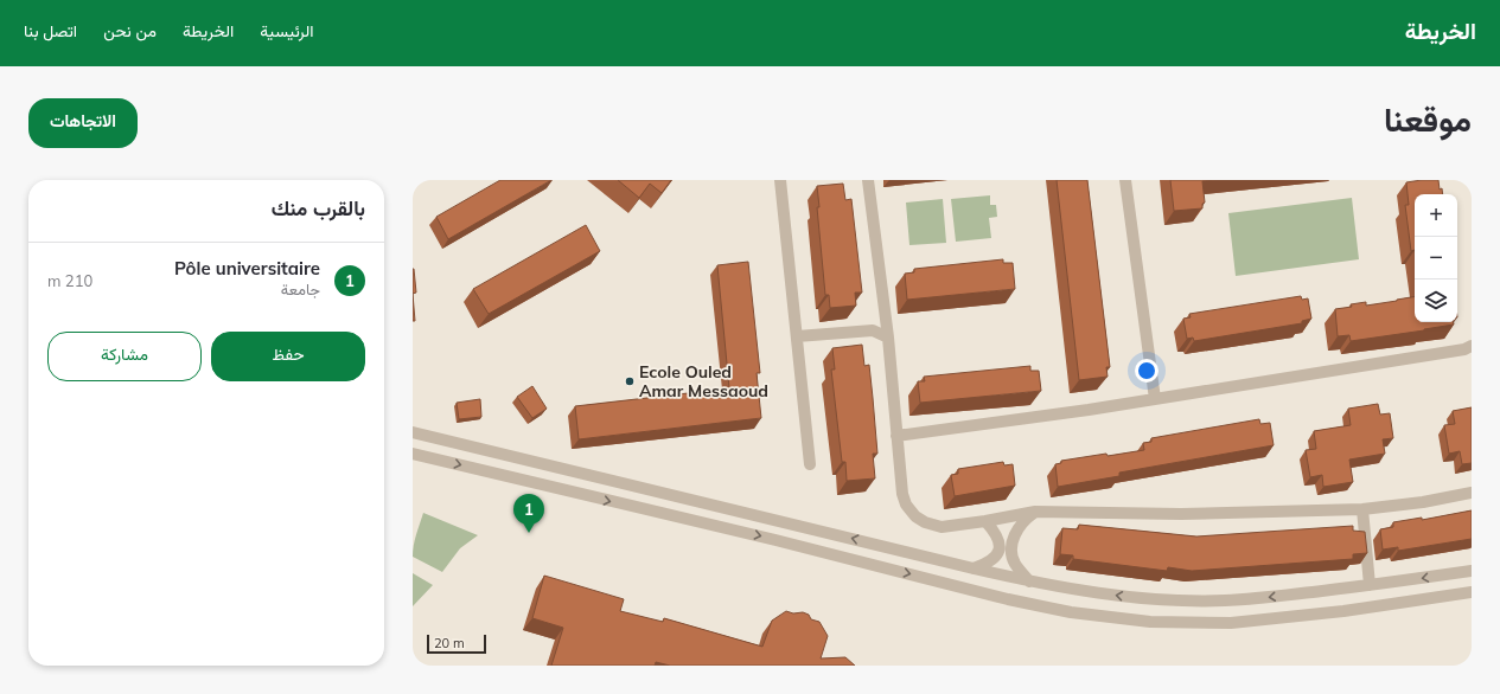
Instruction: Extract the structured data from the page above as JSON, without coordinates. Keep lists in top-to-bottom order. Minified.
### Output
{"places":["Ecole Ouled Amar Messaoud"],"scale_bar":"20 m","page":{"header":"الخريطة","nav":["الرئيسية","الخريطة","من نحن","اتصل بنا"],"title":"موقعنا","buttons":["الاتجاهات",["حفظ","مشاركة"]],"heading":"بالقرب منك","map_buttons":["+","−"],"list":[{"mark":"1","name":"Pôle universitaire","note":"جامعة","value":"210 m"}],"pins":"1","scale":"20 m"}}
